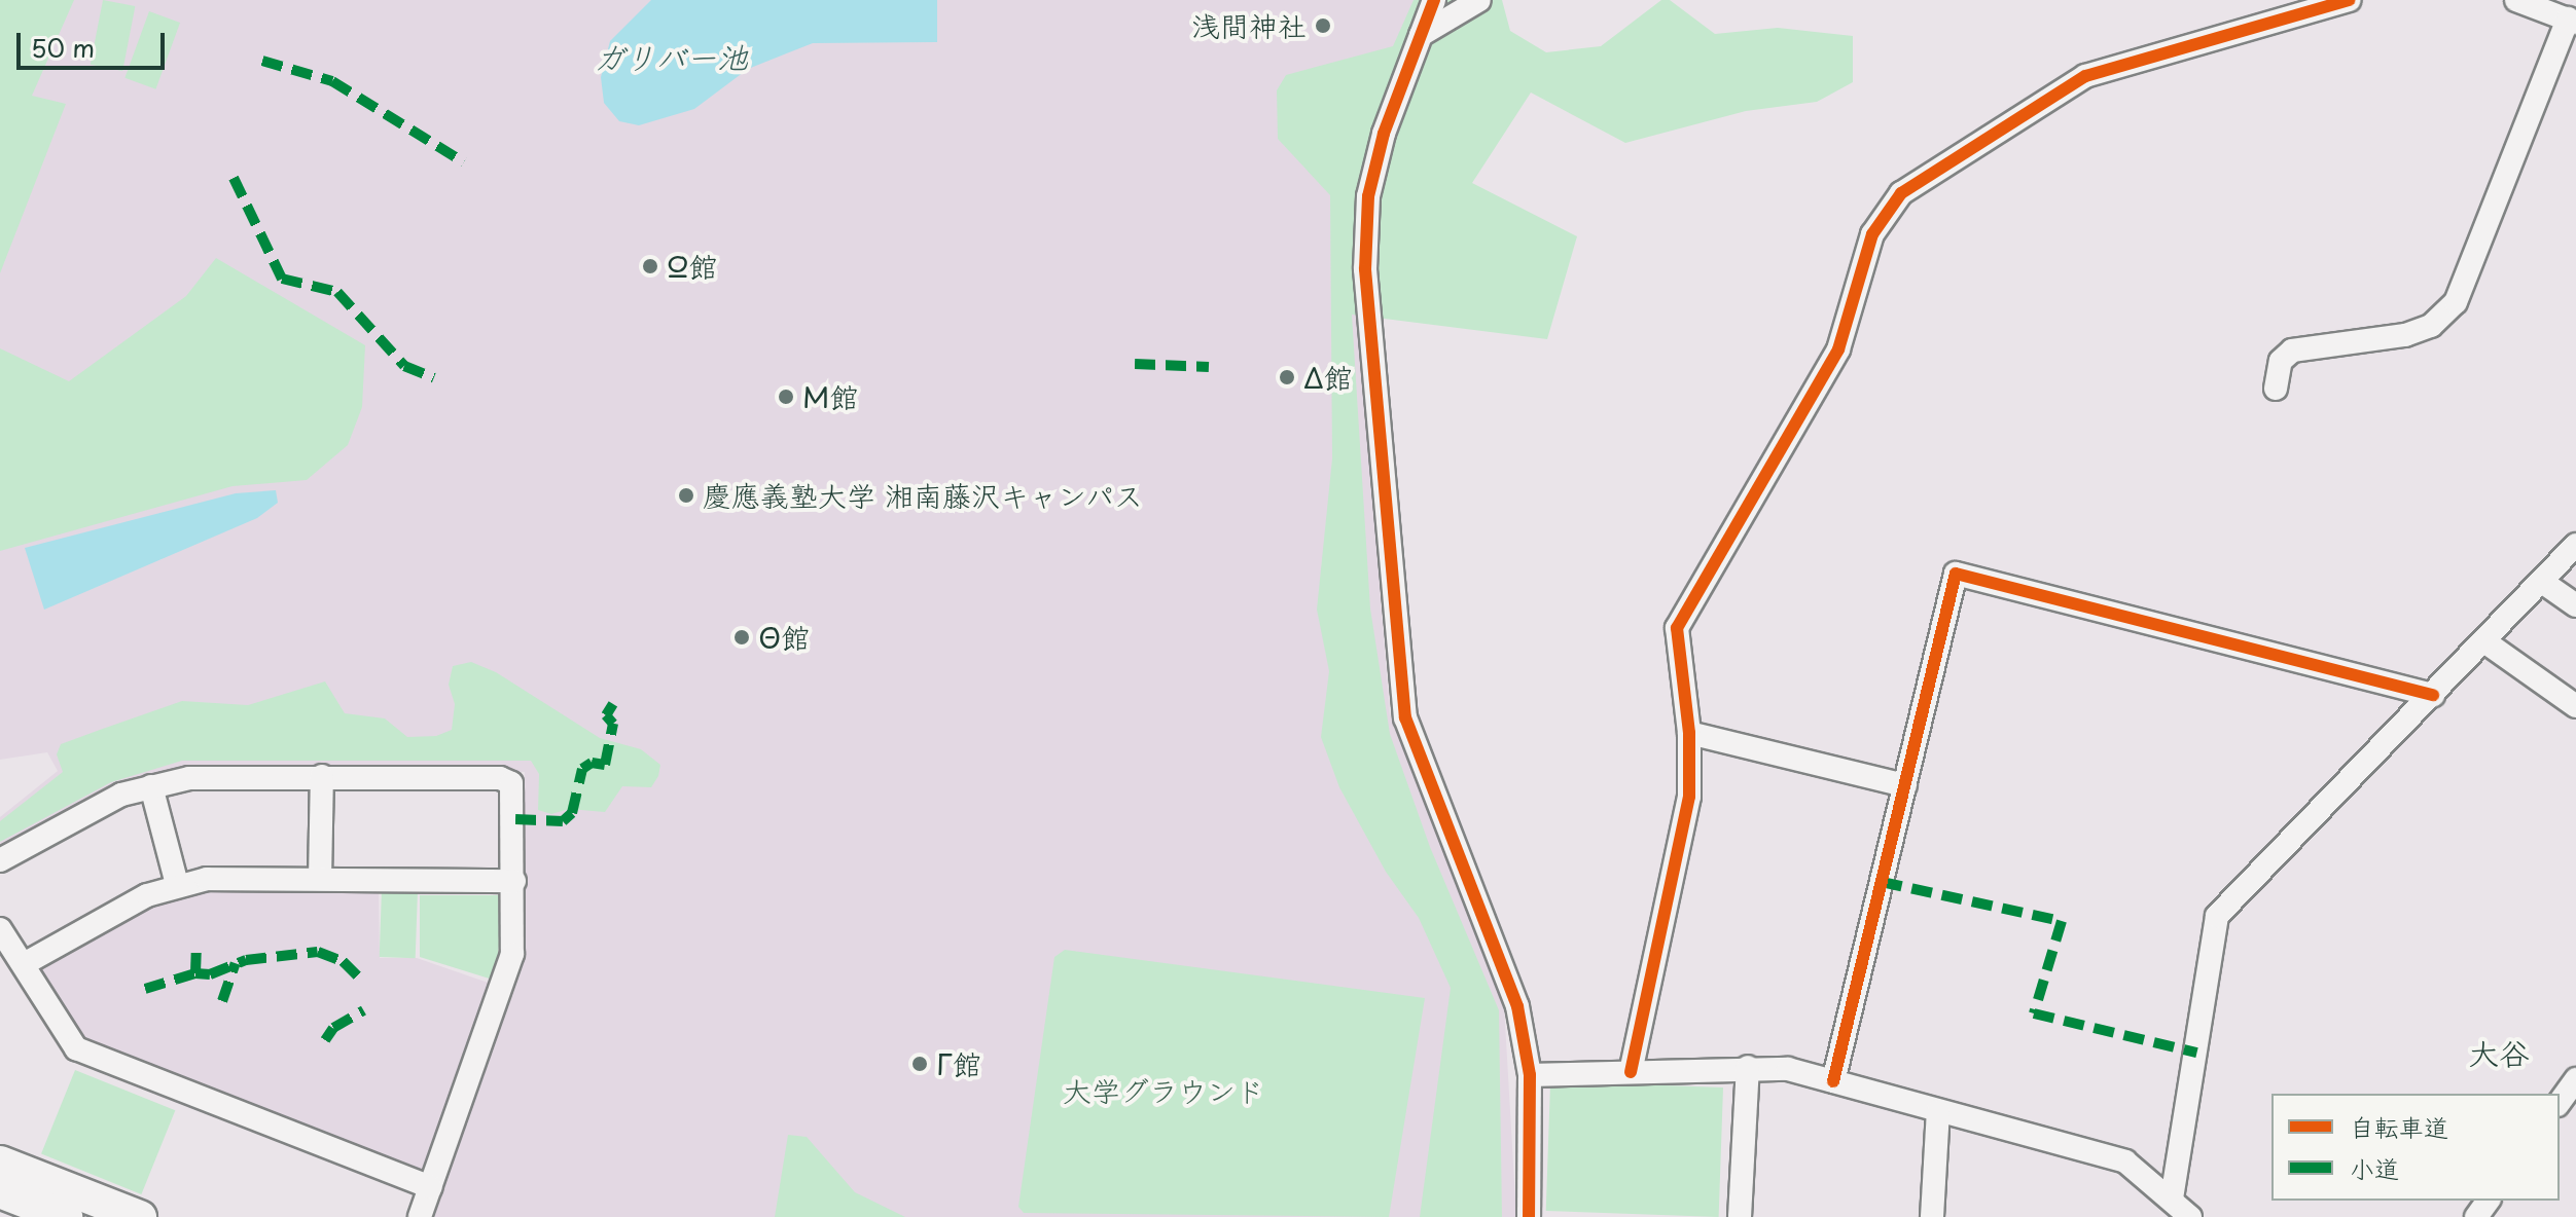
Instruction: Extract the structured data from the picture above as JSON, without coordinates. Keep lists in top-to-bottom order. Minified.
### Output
{"districts":["大谷"],"water":["ガリバー池"],"parks":["大学グラウンド"],"places":["浅間神社","Ω館","Δ館","Μ館","慶應義塾大学 湘南藤沢キャンパス","Θ館","Γ館"],"legend":["自転車道","小道"],"scale_bar":"50 m"}
